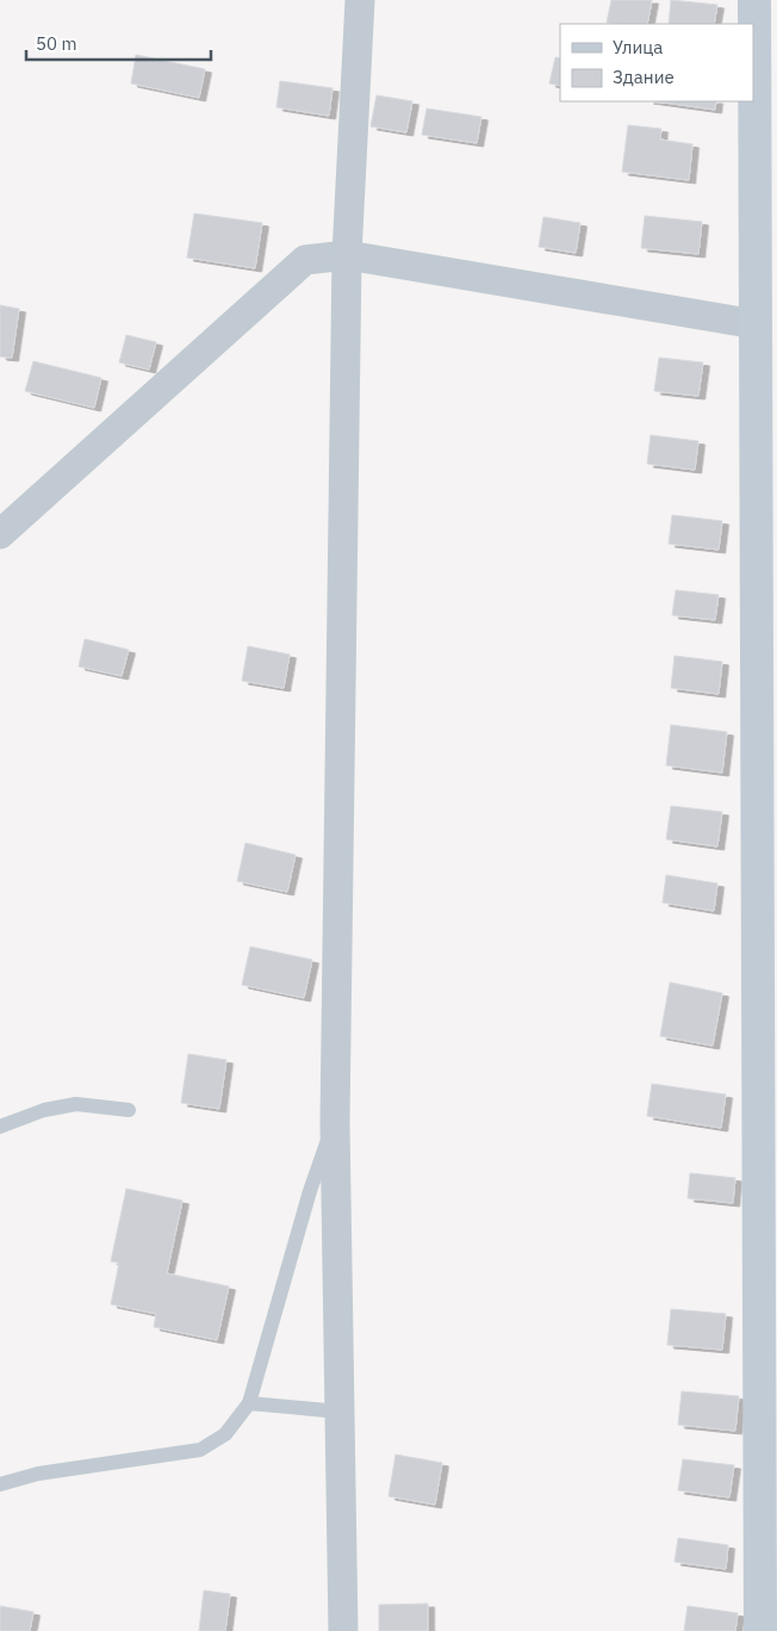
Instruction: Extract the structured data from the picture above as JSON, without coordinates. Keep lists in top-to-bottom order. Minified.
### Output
{"legend":["Улица","Здание"],"scale_bar":"50 m"}
